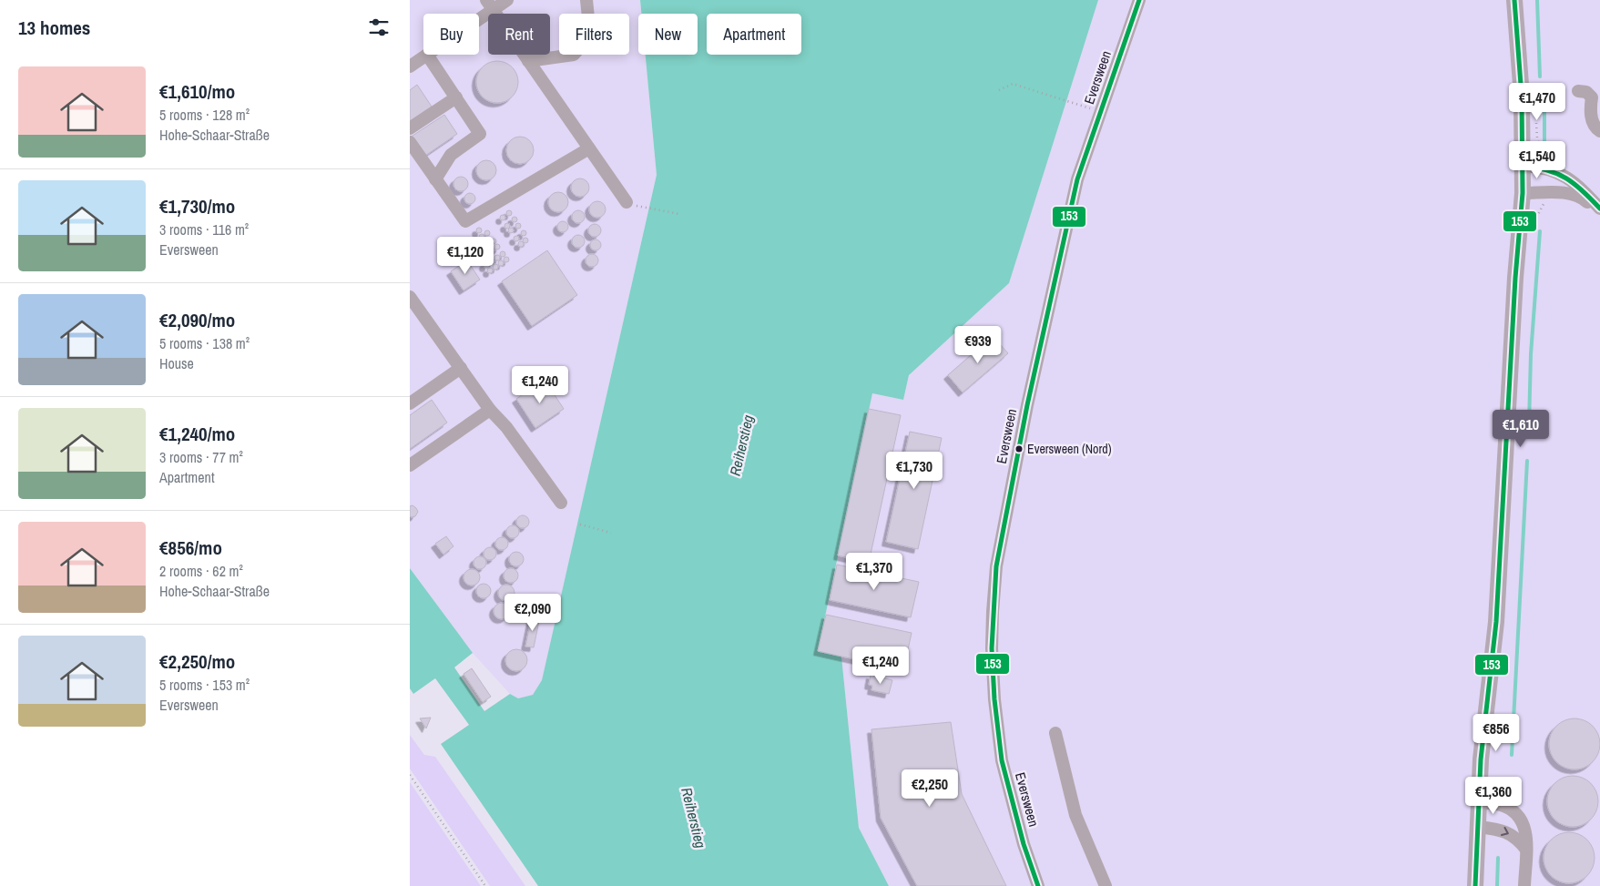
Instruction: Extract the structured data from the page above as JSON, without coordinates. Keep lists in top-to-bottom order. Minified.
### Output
{"streets":{"street":["Eversween"]},"water":["Reiherstieg"],"places":["Eversween (Nord)"],"lines":["transit line 153"],"page":{"heading":"13 homes","chip":["Buy","Rent","Filters","New","Apartment"],"list":[{"name":"€1,610/mo","note":"5 rooms · 128 m² · Hohe-Schaar-Straße"},{"name":"€1,730/mo","note":"3 rooms · 116 m² · Eversween"},{"name":"€2,090/mo","note":"5 rooms · 138 m² · House"},{"name":"€1,240/mo","note":"3 rooms · 77 m² · Apartment"},{"name":"€856/mo","note":"2 rooms · 62 m² · Hohe-Schaar-Straße"},{"name":"€2,250/mo","note":"5 rooms · 153 m² · Eversween"}],"price":["€1,470","€1,540","€1,120","€939","€1,240","€1,610","€1,730","€1,370","€2,090","€1,240","€856","€2,250","€1,360"]}}
